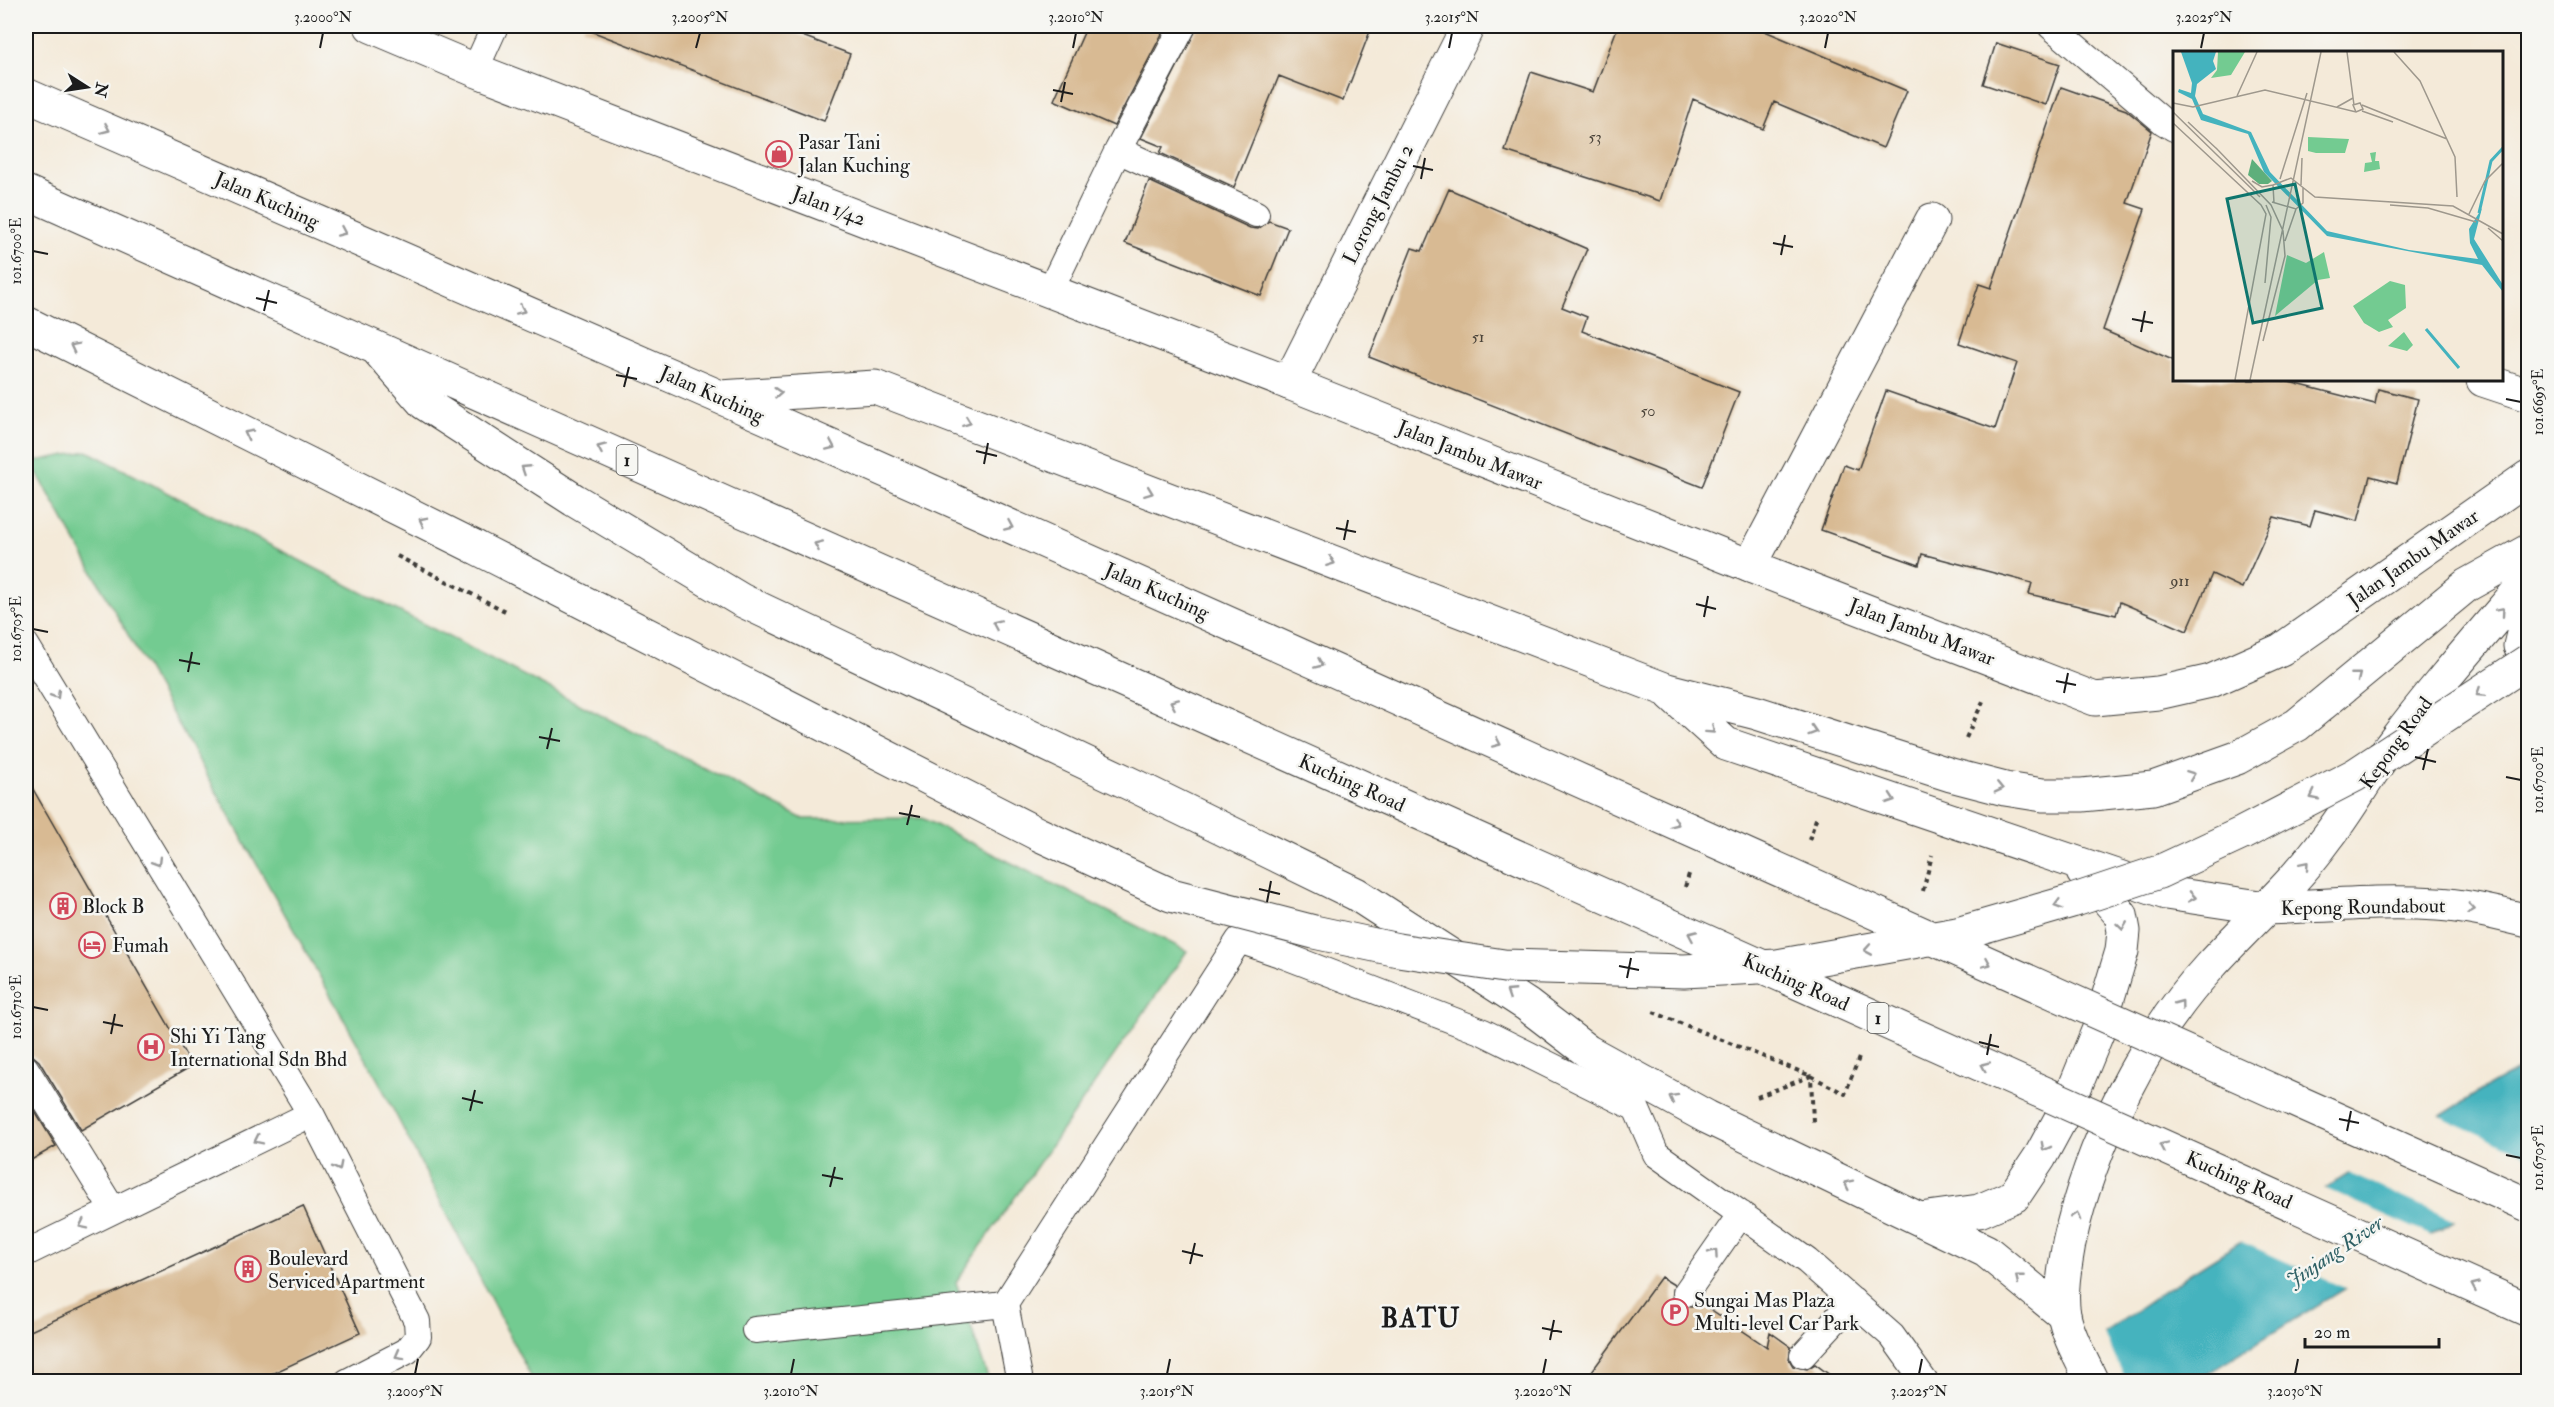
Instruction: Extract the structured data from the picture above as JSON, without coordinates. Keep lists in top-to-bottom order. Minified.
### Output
{"streets":{"main road":["Jalan Kuching","Lorong Jambu 2","Jalan 1/42","Jalan Jambu Mawar","1","Kepong Road","Kuching Road","Kepong Roundabout"]},"crossings":[["Lorong Jambu 2","Jalan 1/42"],["Lorong Jambu 2","Jalan Jambu Mawar"],["Jalan 1/42","Jalan Jambu Mawar"],["1","Kuching Road"],["Kepong Road","Kepong Roundabout"]],"one_way":["Kepong Road","Kepong Roundabout"],"districts":["BATU"],"water":["Jinjang River"],"places":{"shop":["Pasar Tani Jalan Kuching"],"building":["Block B","Boulevard Serviced Apartment"],"hotel":["Fumah"],"hospital":["Shi Yi Tang International Sdn Bhd"],"parking":["Sungai Mas Plaza Multi-level Car Park"]},"house_numbers":["53","51","50","911"],"scale_bar":"20 m","north":"right","coordinates":["3.2000°N","3.2005°N","3.2010°N","3.2015°N","3.2020°N","3.2025°N","101.6700°E","101.6695°E","101.6705°E","101.6710°E","3.2030°N"]}
